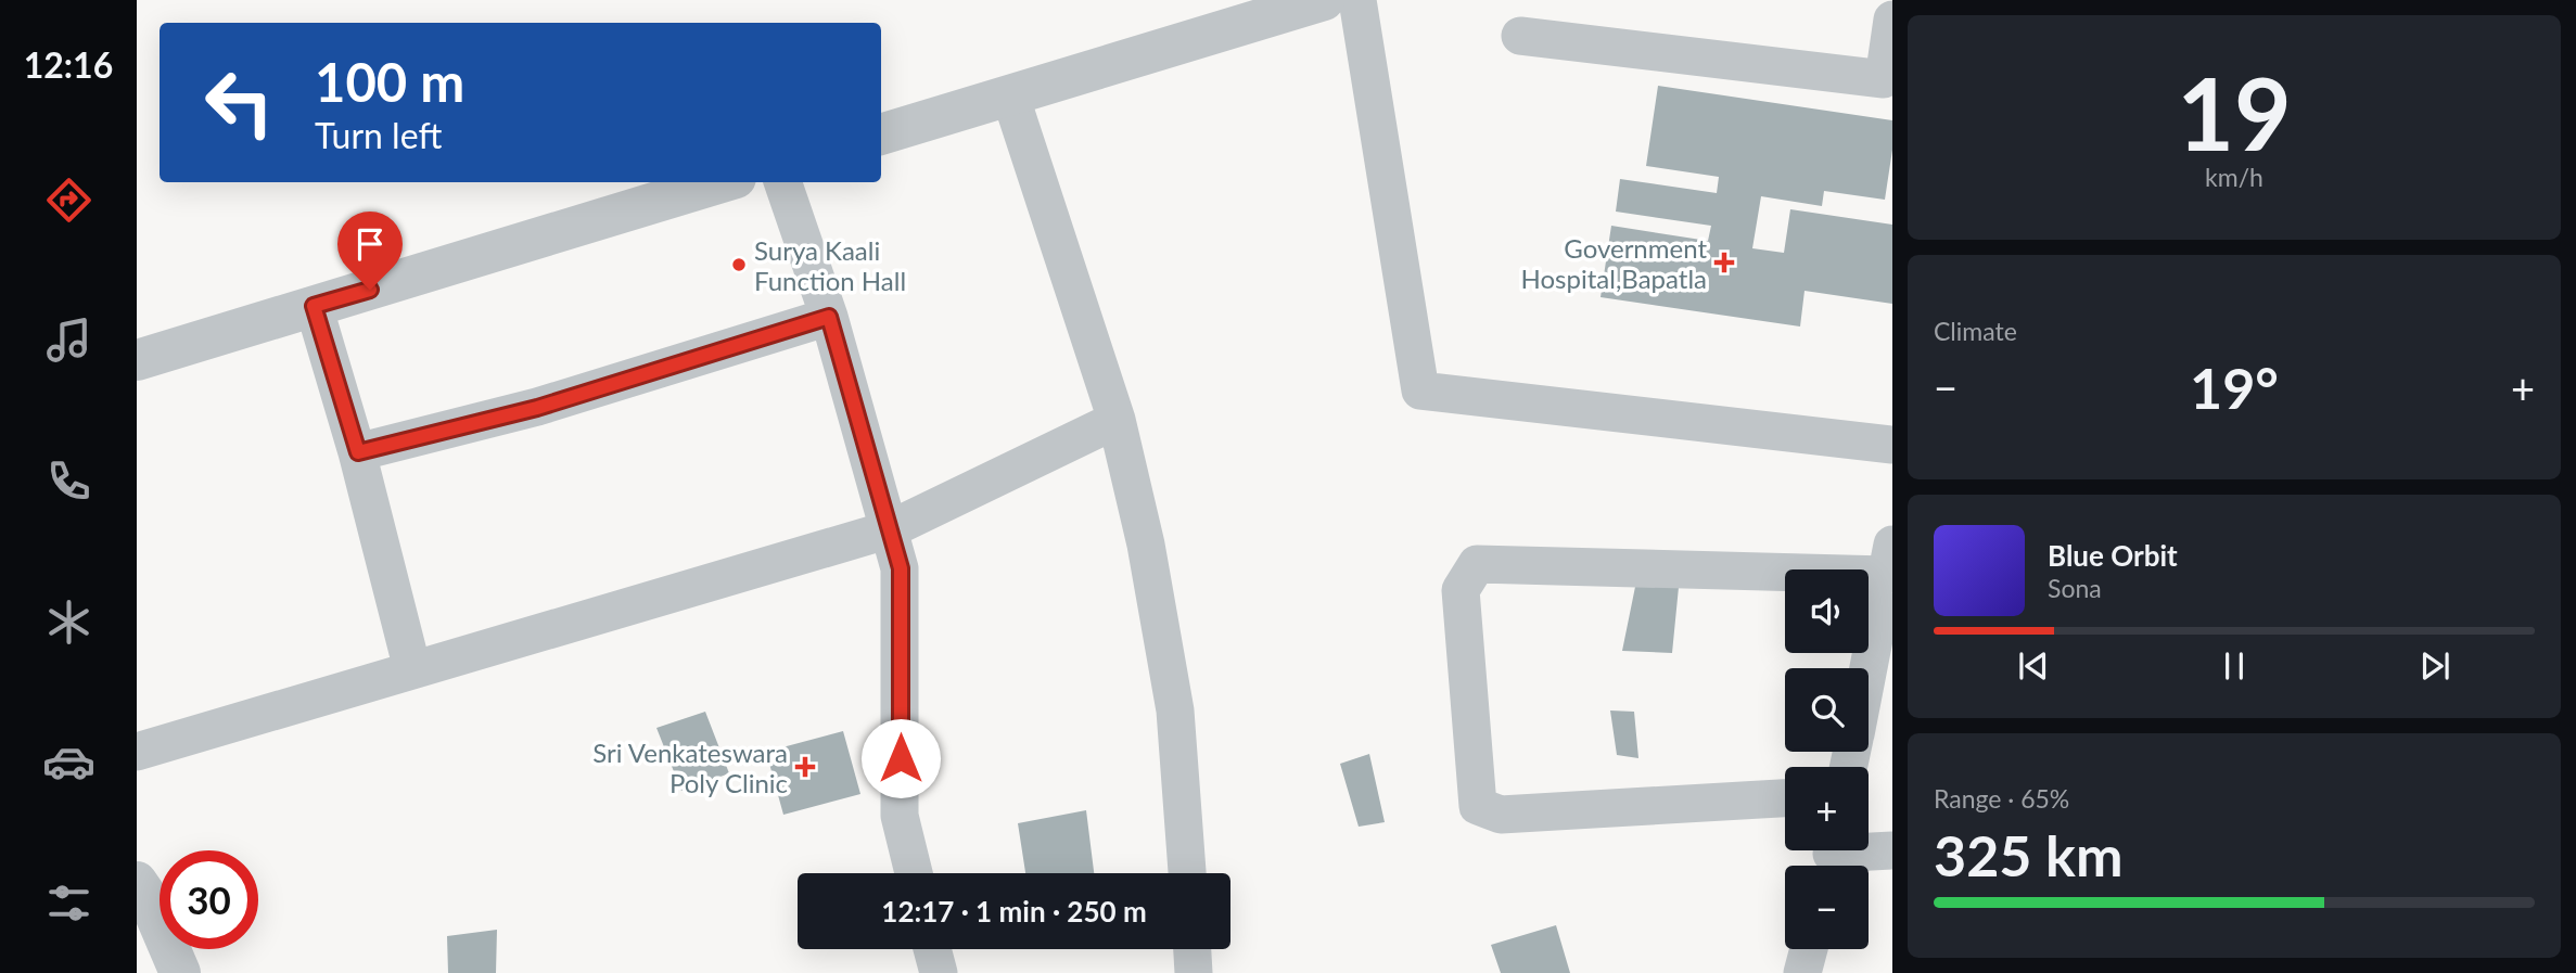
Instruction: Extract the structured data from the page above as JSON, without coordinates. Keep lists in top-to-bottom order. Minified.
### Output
{"places":{"health":["Government Hospital,Bapatla","Sri Venkateswara Poly Clinic"],"other":["Surya Kaali Function Hall"]},"page":{"tabs":"12:16","tile":[["19","km/h"],"Climate",["Range · 65%","325 km"]],"turn":["100 m","Turn left"],"heat":["−","19°","+"],"song":["Blue Orbit","Sona"],"map_buttons":["+","−"],"limit":"30","trip":"12:17 · 1 min · 250 m"}}
